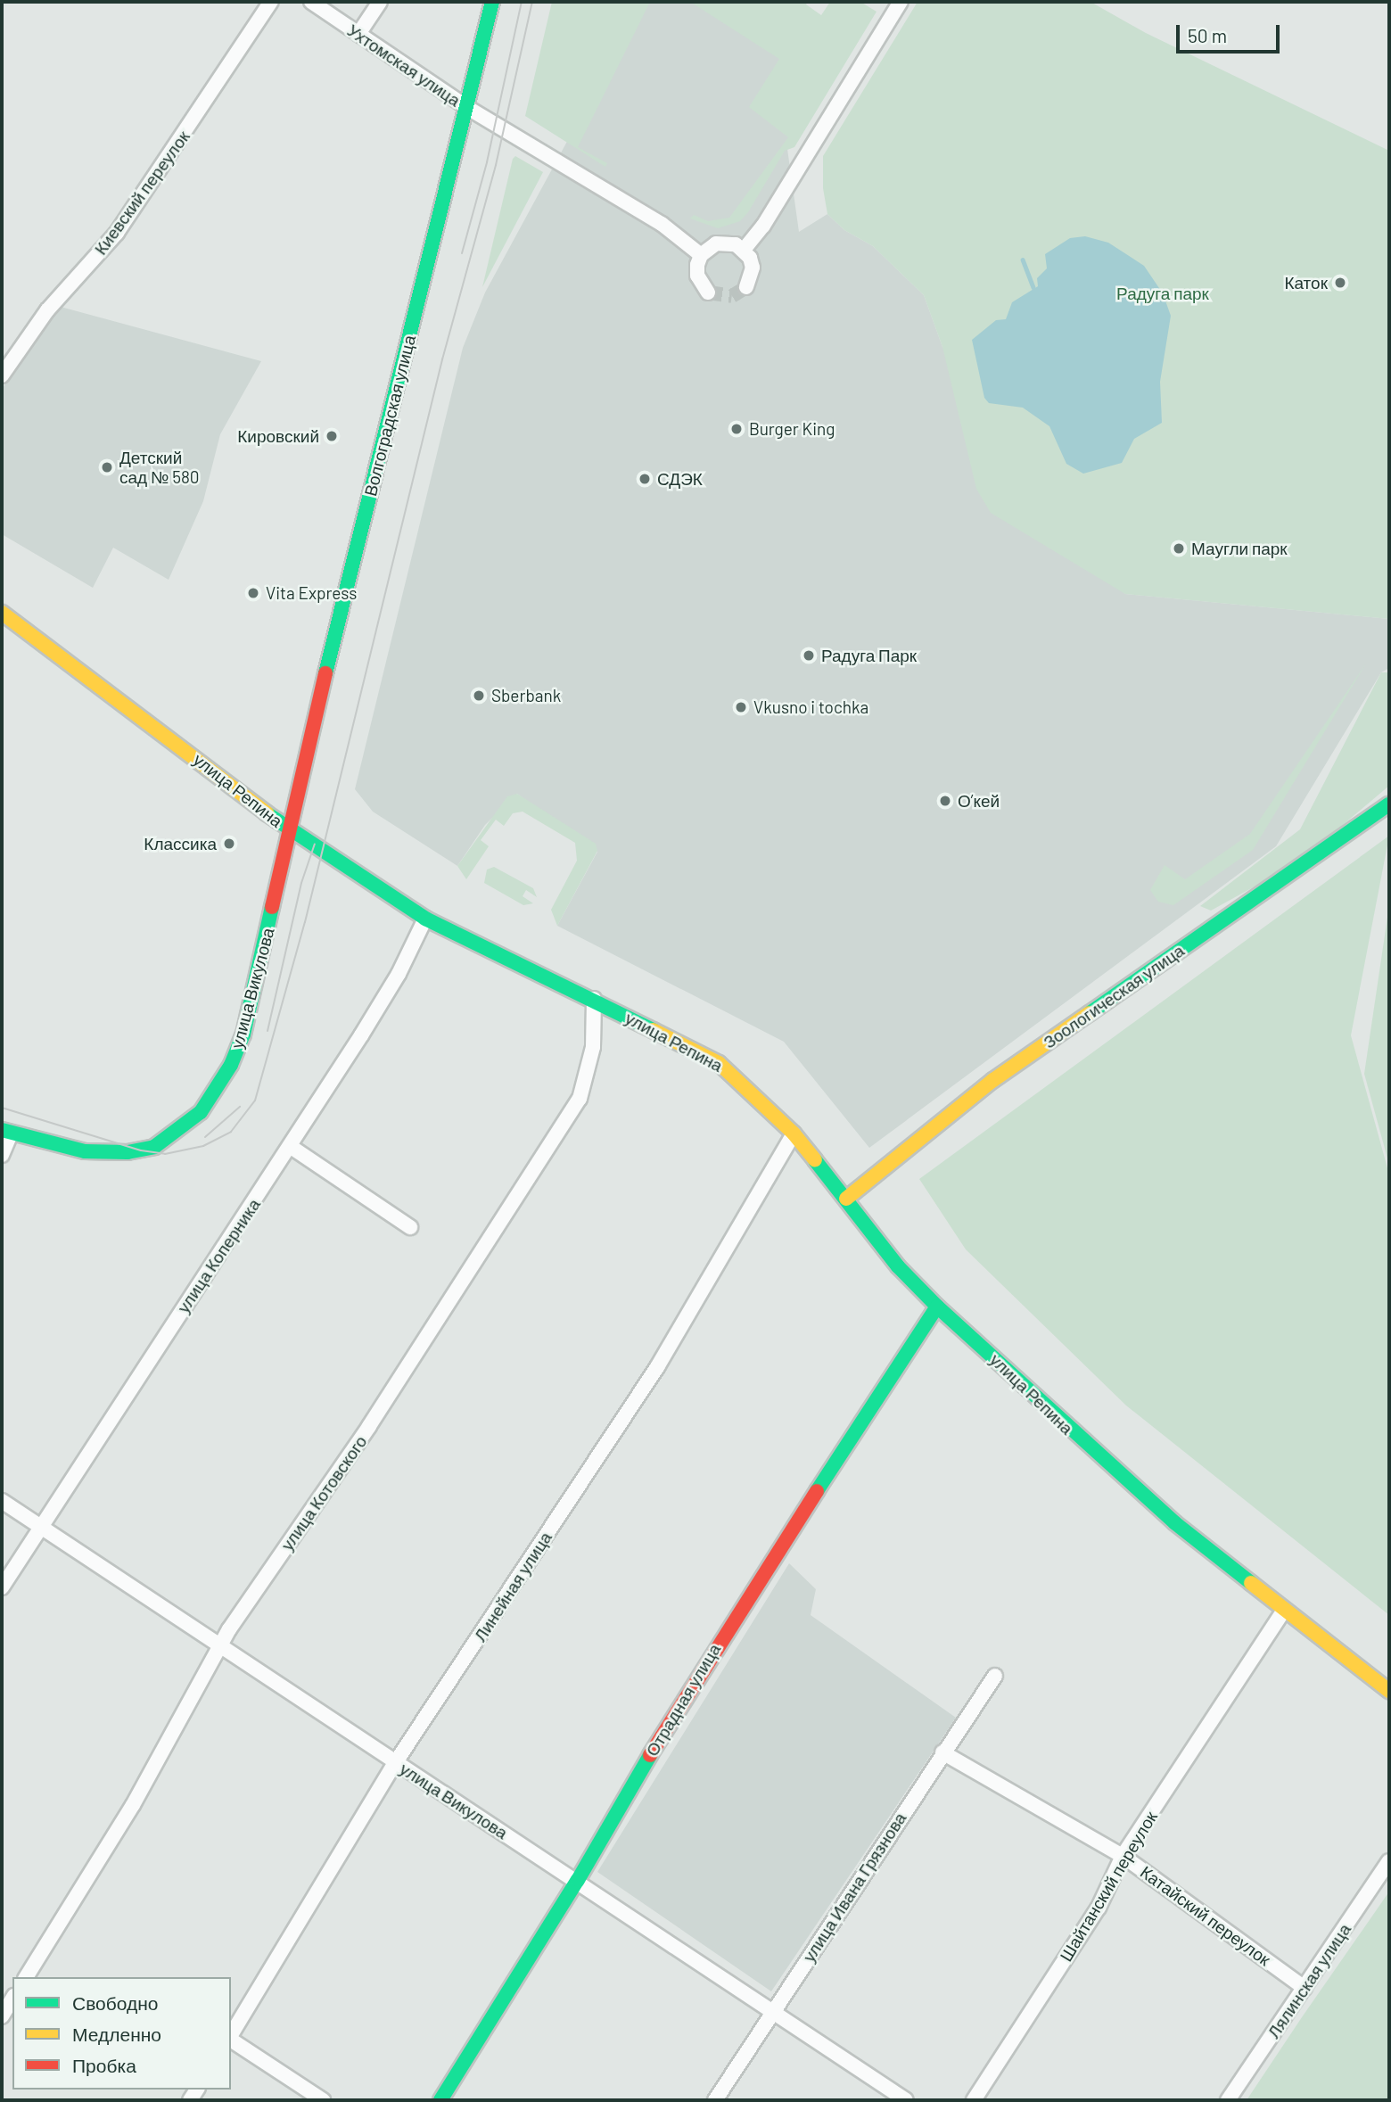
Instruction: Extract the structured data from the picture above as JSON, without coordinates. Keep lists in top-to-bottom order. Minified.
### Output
{"streets":{"street":["Ухтомская улица","Киевский переулок","Волгоградская улица","улица Репина","улица Викулова","Зоологическая улица","улица Коперника","улица Котовского","Линейная улица","Отрадная улица","Шайтанский переулок","улица Ивана Грязнова","Катайский переулок","Лялинская улица"]},"crossings":[["Ухтомская улица","Волгоградская улица"],["Волгоградская улица","улица Репина"],["Волгоградская улица","улица Викулова"],["улица Репина","улица Викулова"],["улица Репина","Зоологическая улица"],["улица Репина","улица Коперника"],["улица Репина","улица Котовского"],["улица Репина","Линейная улица"],["улица Репина","Отрадная улица"],["улица Репина","Шайтанский переулок"],["улица Викулова","улица Коперника"],["улица Викулова","улица Котовского"],["улица Викулова","Линейная улица"],["улица Викулова","Отрадная улица"],["улица Викулова","улица Ивана Грязнова"],["Шайтанский переулок","Катайский переулок"],["улица Ивана Грязнова","Катайский переулок"],["Катайский переулок","Лялинская улица"]],"parks":["Радуга парк"],"places":["Каток","Burger King","Кировский","Детский сад № 580","СДЭК","Маугли парк","Vita Express","Радуга Парк","Sberbank","Vkusno i tochka","О’кей","Классика"],"legend":["Свободно","Медленно","Пробка"],"scale_bar":"50 m"}
